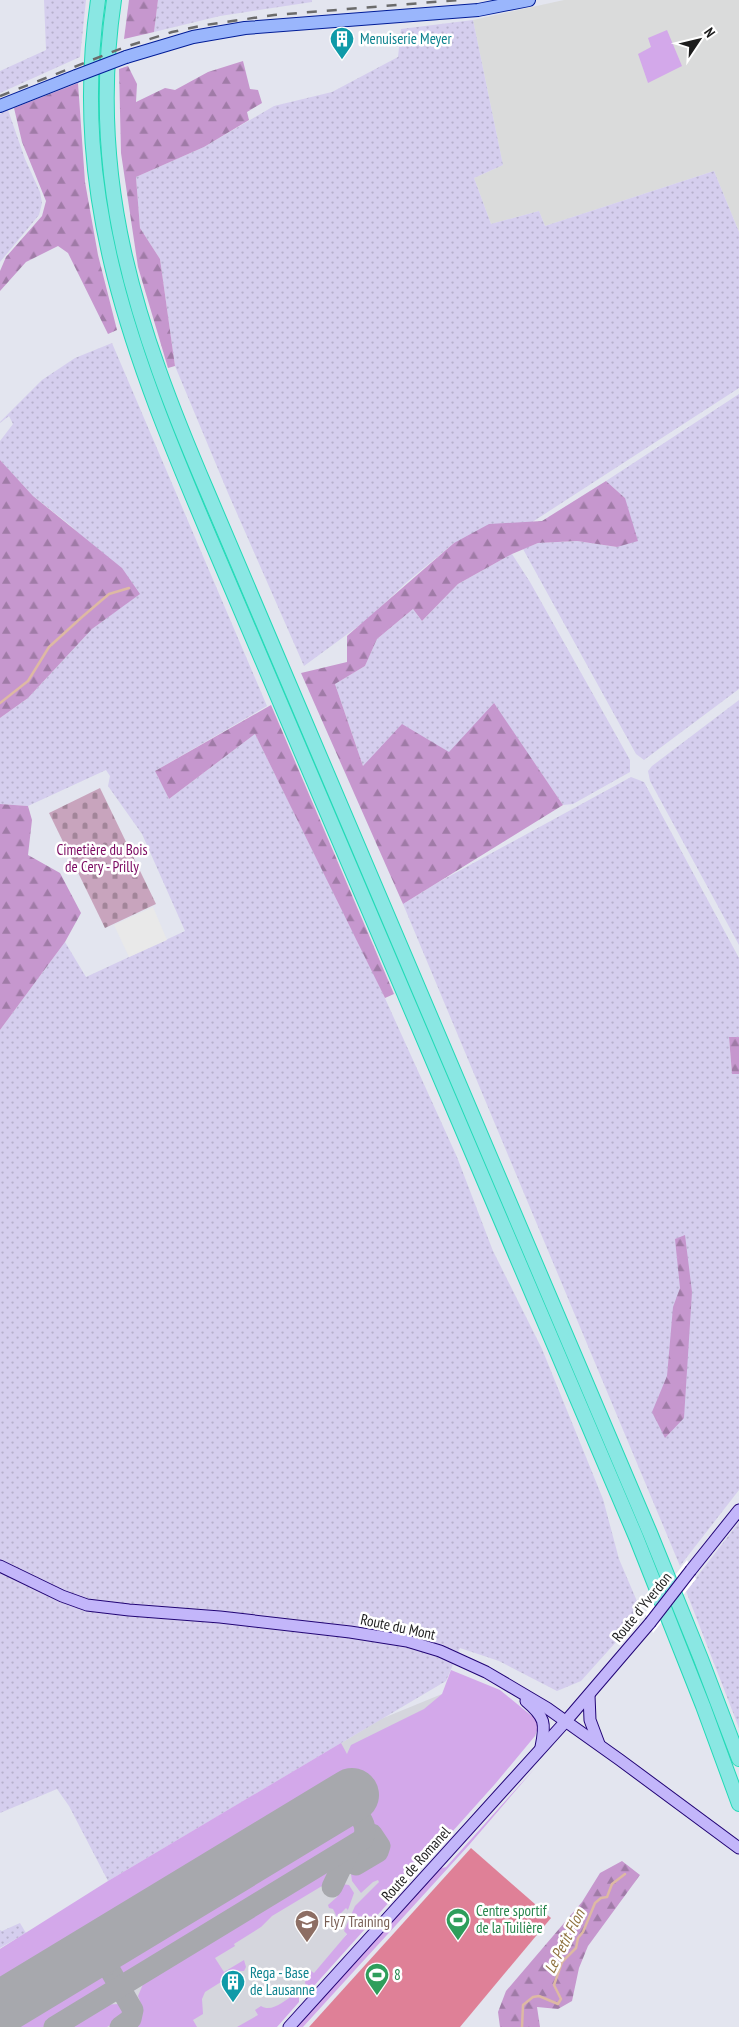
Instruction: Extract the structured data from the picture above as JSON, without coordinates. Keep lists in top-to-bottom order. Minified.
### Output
{"streets":{"main road":["Route d'Yverdon","Route du Mont","Route de Romanel"]},"crossings":[["Route d'Yverdon","Route du Mont"],["Route d'Yverdon","Route de Romanel"],["Route du Mont","Route de Romanel"]],"water":["Le Petit Flon"],"parks":["Cimetière du Bois de Cery - Prilly"],"places":{"building":["Menuiserie Meyer","Rega - Base de Lausanne"],"sports":["Centre sportif de la Tuilière","8"],"school or university":["Fly7 Training"]},"north":"top right"}
